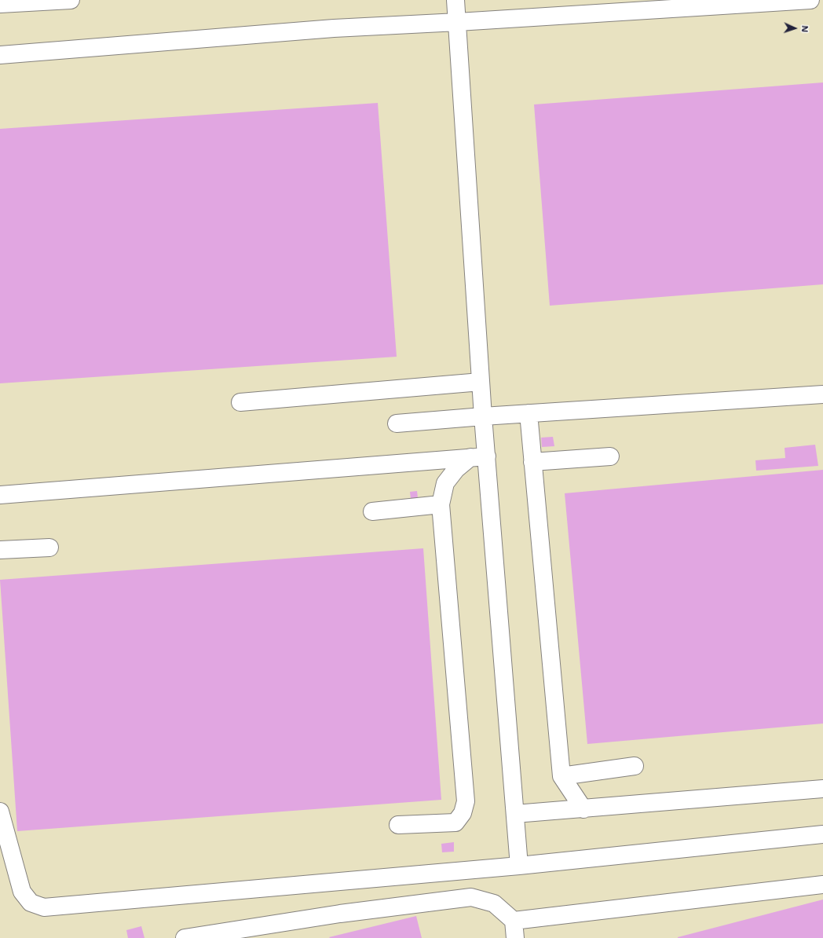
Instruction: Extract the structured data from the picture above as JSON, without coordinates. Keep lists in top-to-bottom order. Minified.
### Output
{"north":"right"}
